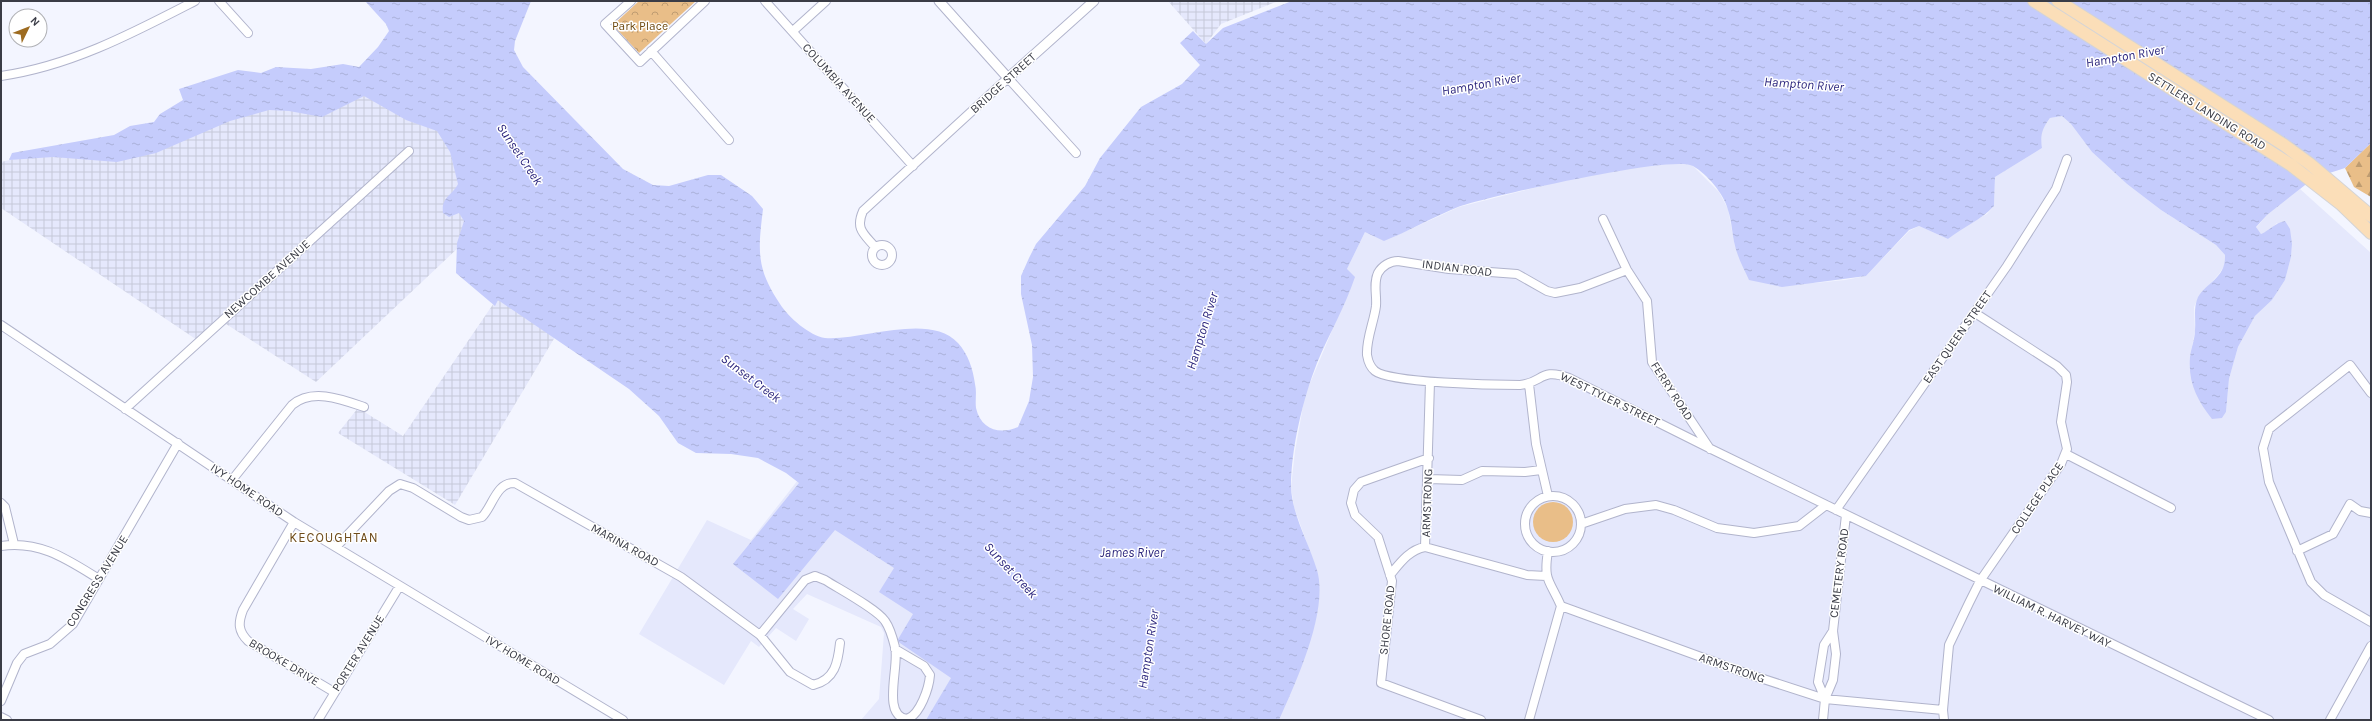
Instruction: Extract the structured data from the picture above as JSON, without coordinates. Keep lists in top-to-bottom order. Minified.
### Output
{"streets":{"main road":["SETTLERS LANDING ROAD"],"street":["COLUMBIA AVENUE","BRIDGE STREET","INDIAN ROAD","NEWCOMBE AVENUE","EAST QUEEN STREET","FERRY ROAD","WEST TYLER STREET","IVY HOME ROAD","COLLEGE PLACE","ARMSTRONG","MARINA ROAD","CEMETERY ROAD","CONGRESS AVENUE","WILLIAM R. HARVEY WAY","SHORE ROAD","PORTER AVENUE","BROOKE DRIVE"]},"crossings":[["COLUMBIA AVENUE","BRIDGE STREET"],["INDIAN ROAD","FERRY ROAD"],["INDIAN ROAD","WEST TYLER STREET"],["NEWCOMBE AVENUE","IVY HOME ROAD"],["EAST QUEEN STREET","WEST TYLER STREET"],["EAST QUEEN STREET","COLLEGE PLACE"],["EAST QUEEN STREET","WILLIAM R. HARVEY WAY"],["FERRY ROAD","WEST TYLER STREET"],["WEST TYLER STREET","WILLIAM R. HARVEY WAY"],["IVY HOME ROAD","MARINA ROAD"],["IVY HOME ROAD","CONGRESS AVENUE"],["IVY HOME ROAD","PORTER AVENUE"],["IVY HOME ROAD","BROOKE DRIVE"],["COLLEGE PLACE","ARMSTRONG"],["COLLEGE PLACE","WILLIAM R. HARVEY WAY"],["ARMSTRONG","CEMETERY ROAD"],["ARMSTRONG","SHORE ROAD"],["CEMETERY ROAD","WILLIAM R. HARVEY WAY"],["PORTER AVENUE","BROOKE DRIVE"]],"districts":["KECOUGHTAN"],"water":["Hampton River","Sunset Creek","James River"],"parks":["Park Place"],"north":"top right"}
